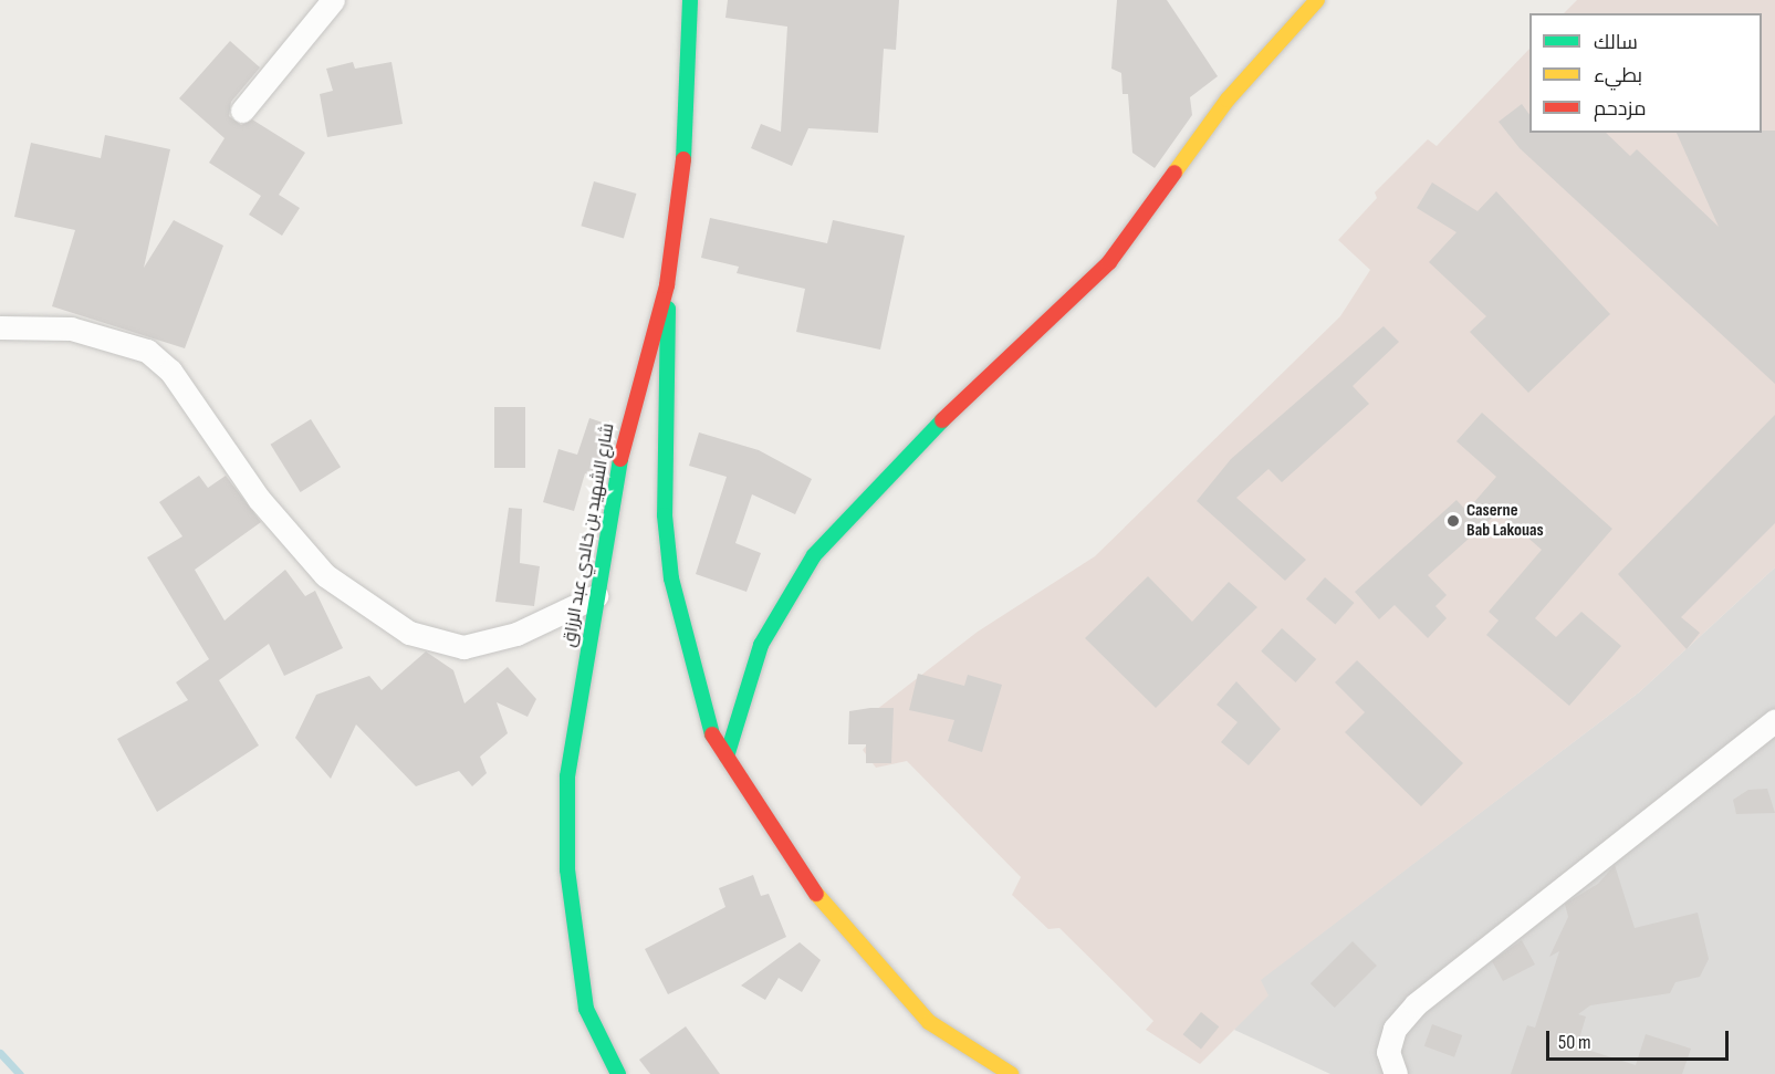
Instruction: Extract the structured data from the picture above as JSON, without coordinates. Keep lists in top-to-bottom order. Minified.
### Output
{"streets":{"street":["شارع الشهيد بن خالدي عبد الرزاق"]},"places":["Caserne Bab Lakouas"],"legend":["سالك","بطيء","مزدحم"],"scale_bar":"50 m"}
